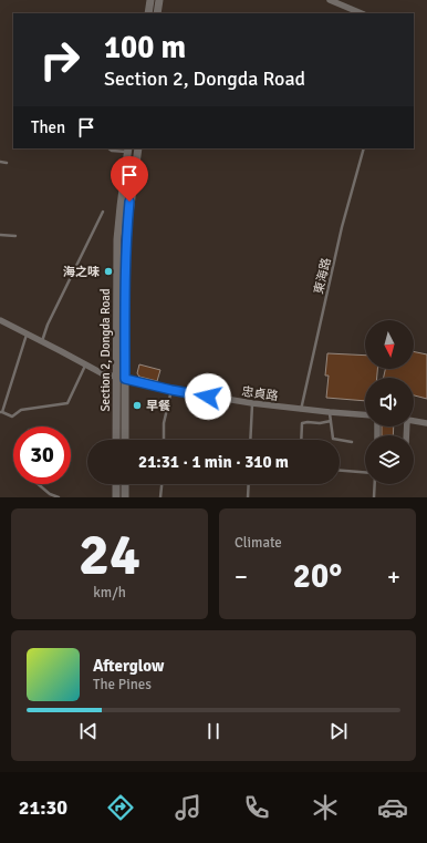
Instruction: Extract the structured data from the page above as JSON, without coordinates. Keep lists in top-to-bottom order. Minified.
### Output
{"streets":{"street":["Section 2, Dongda Road","忠貞路"],"lane":["東海路"]},"crossings":[["東海路","忠貞路"],["Section 2, Dongda Road","忠貞路"]],"places":["海之味","早餐"],"north":"bottom","page":{"turn":["100 m","Section 2, Dongda Road"],"then":"Then","limit":"30","trip":"21:31 · 1 min · 310 m","tile":[["24","km/h"],"Climate"],"heat":["−","20°","+"],"song":["Afterglow","The Pines"],"tabs":"21:30"}}
